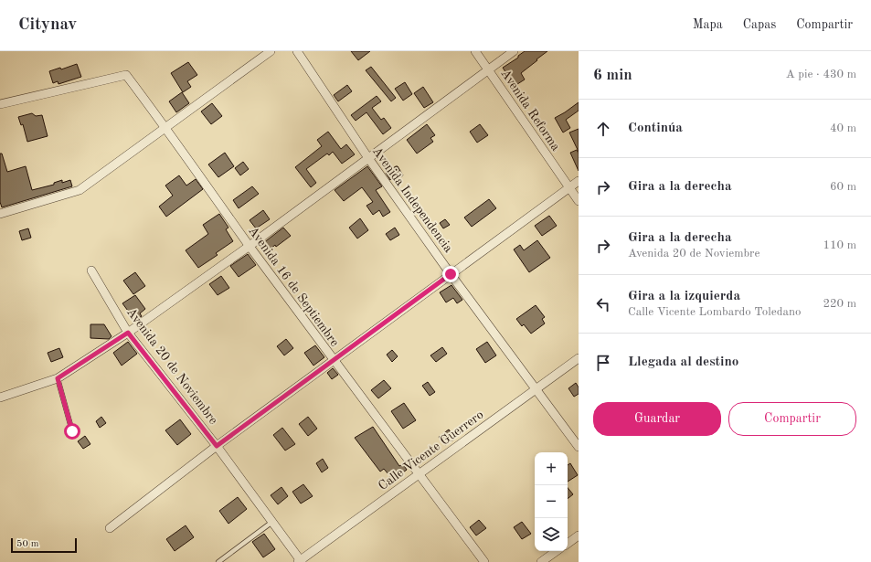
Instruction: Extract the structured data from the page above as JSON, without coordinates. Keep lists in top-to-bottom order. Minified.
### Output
{"streets":{"street":["Avenida Reforma","Avenida Independencia","Avenida 16 de Septiembre","Avenida 20 de Noviembre","Calle Vicente Guerrero"]},"crossings":[["Avenida Independencia","Calle Vicente Guerrero"],["Avenida 16 de Septiembre","Calle Vicente Guerrero"],["Avenida 20 de Noviembre","Calle Vicente Guerrero"]],"scale_bar":"50 m","page":{"header":"Citynav","nav":["Mapa","Capas","Compartir"],"heading":["6 min","A pie · 430 m"],"list":[["Continúa","40 m"],["Gira a la derecha","60 m"],["Gira a la derecha","Avenida 20 de Noviembre","110 m"],["Gira a la izquierda","Calle Vicente Lombardo Toledano","220 m"],"Llegada al destino"],"buttons":["Guardar","Compartir"],"map_buttons":["+","−"],"scale":"50 m"}}
